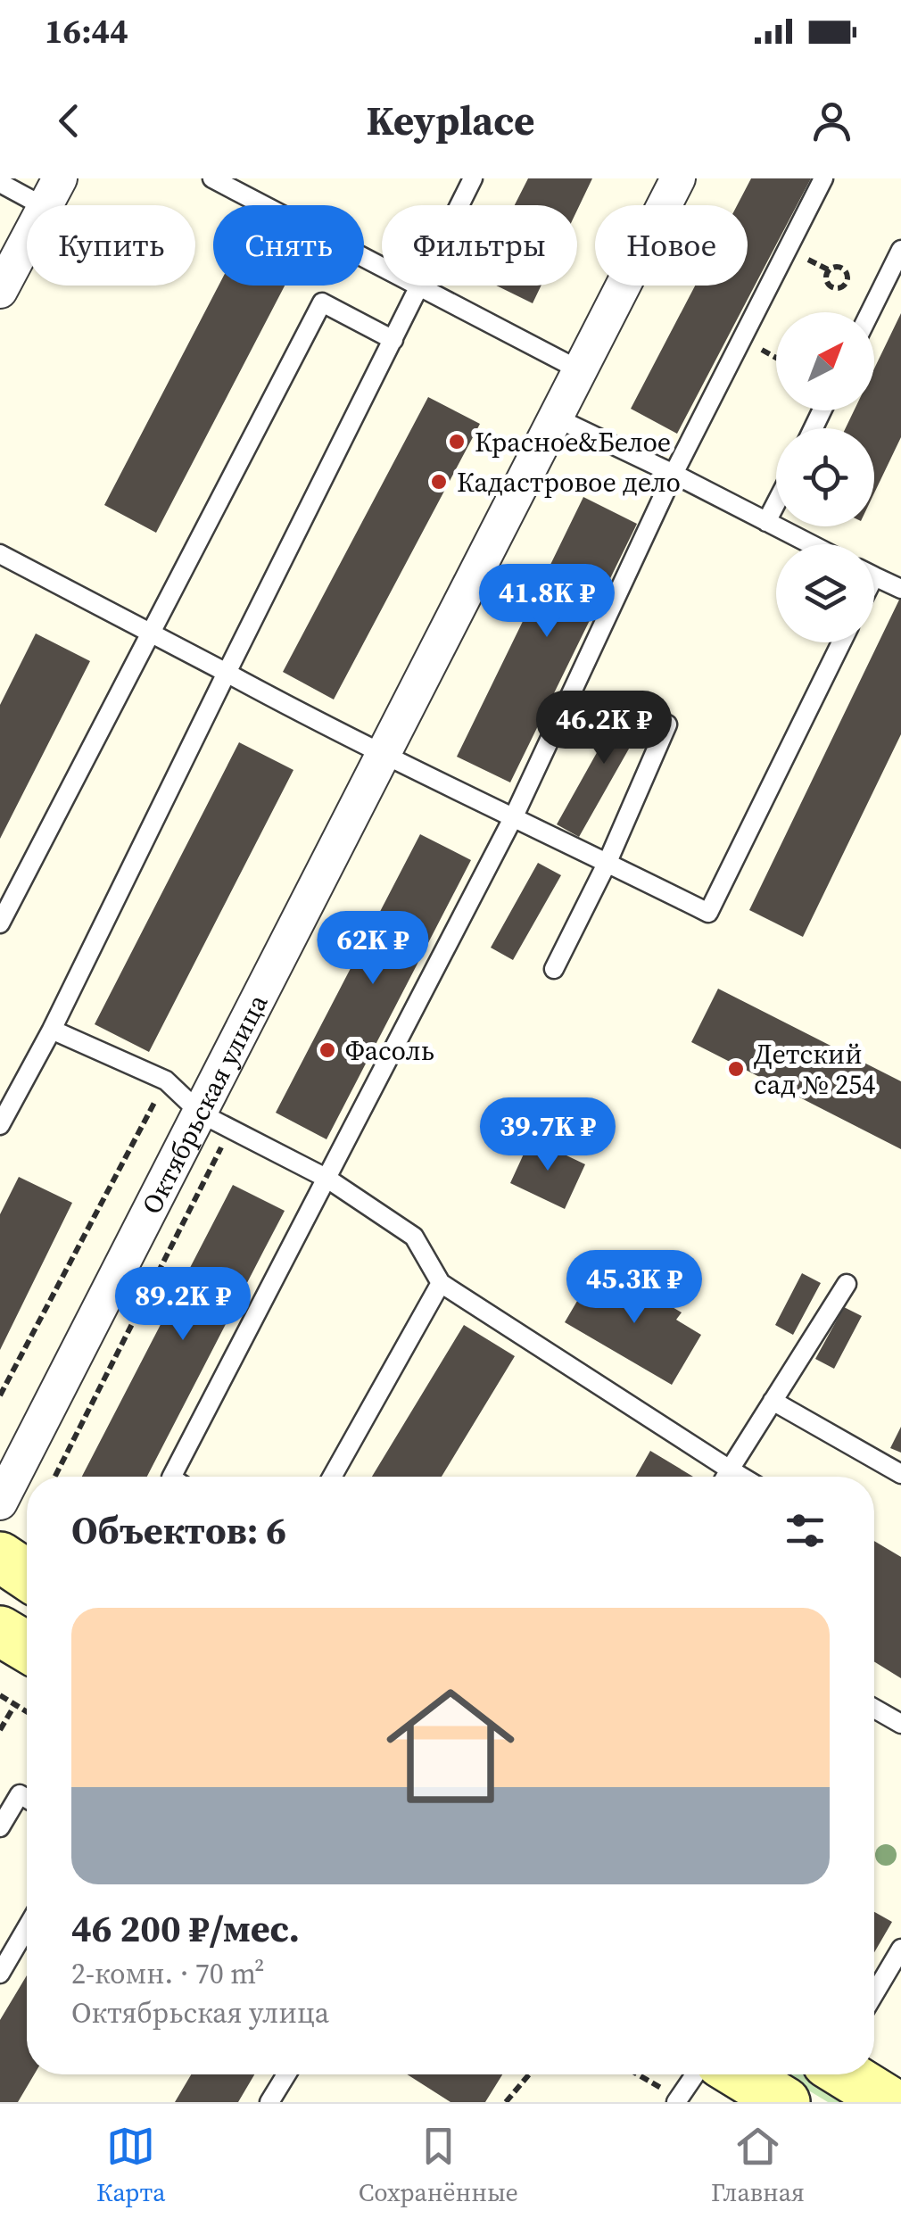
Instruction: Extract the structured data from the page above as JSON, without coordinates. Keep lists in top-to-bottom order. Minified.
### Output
{"streets":{"street":["Октябрьская улица"]},"places":["Красное&Белое","Кадастровое дело","Фасоль","Детский сад № 254"],"north":"top right","page":{"status":"16:44","header":"Keyplace","chip":["Купить","Снять","Фильтры","Новое"],"price":["41.8K ₽","46.2K ₽","62K ₽","39.7K ₽","45.3K ₽","89.2K ₽"],"heading":"Объектов: 6","list":[{"name":"46 200 ₽/мес.","note":"2-комн. · 70 m² · Октябрьская улица"}],"tabs":["Карта","Сохранённые","Главная"]}}
